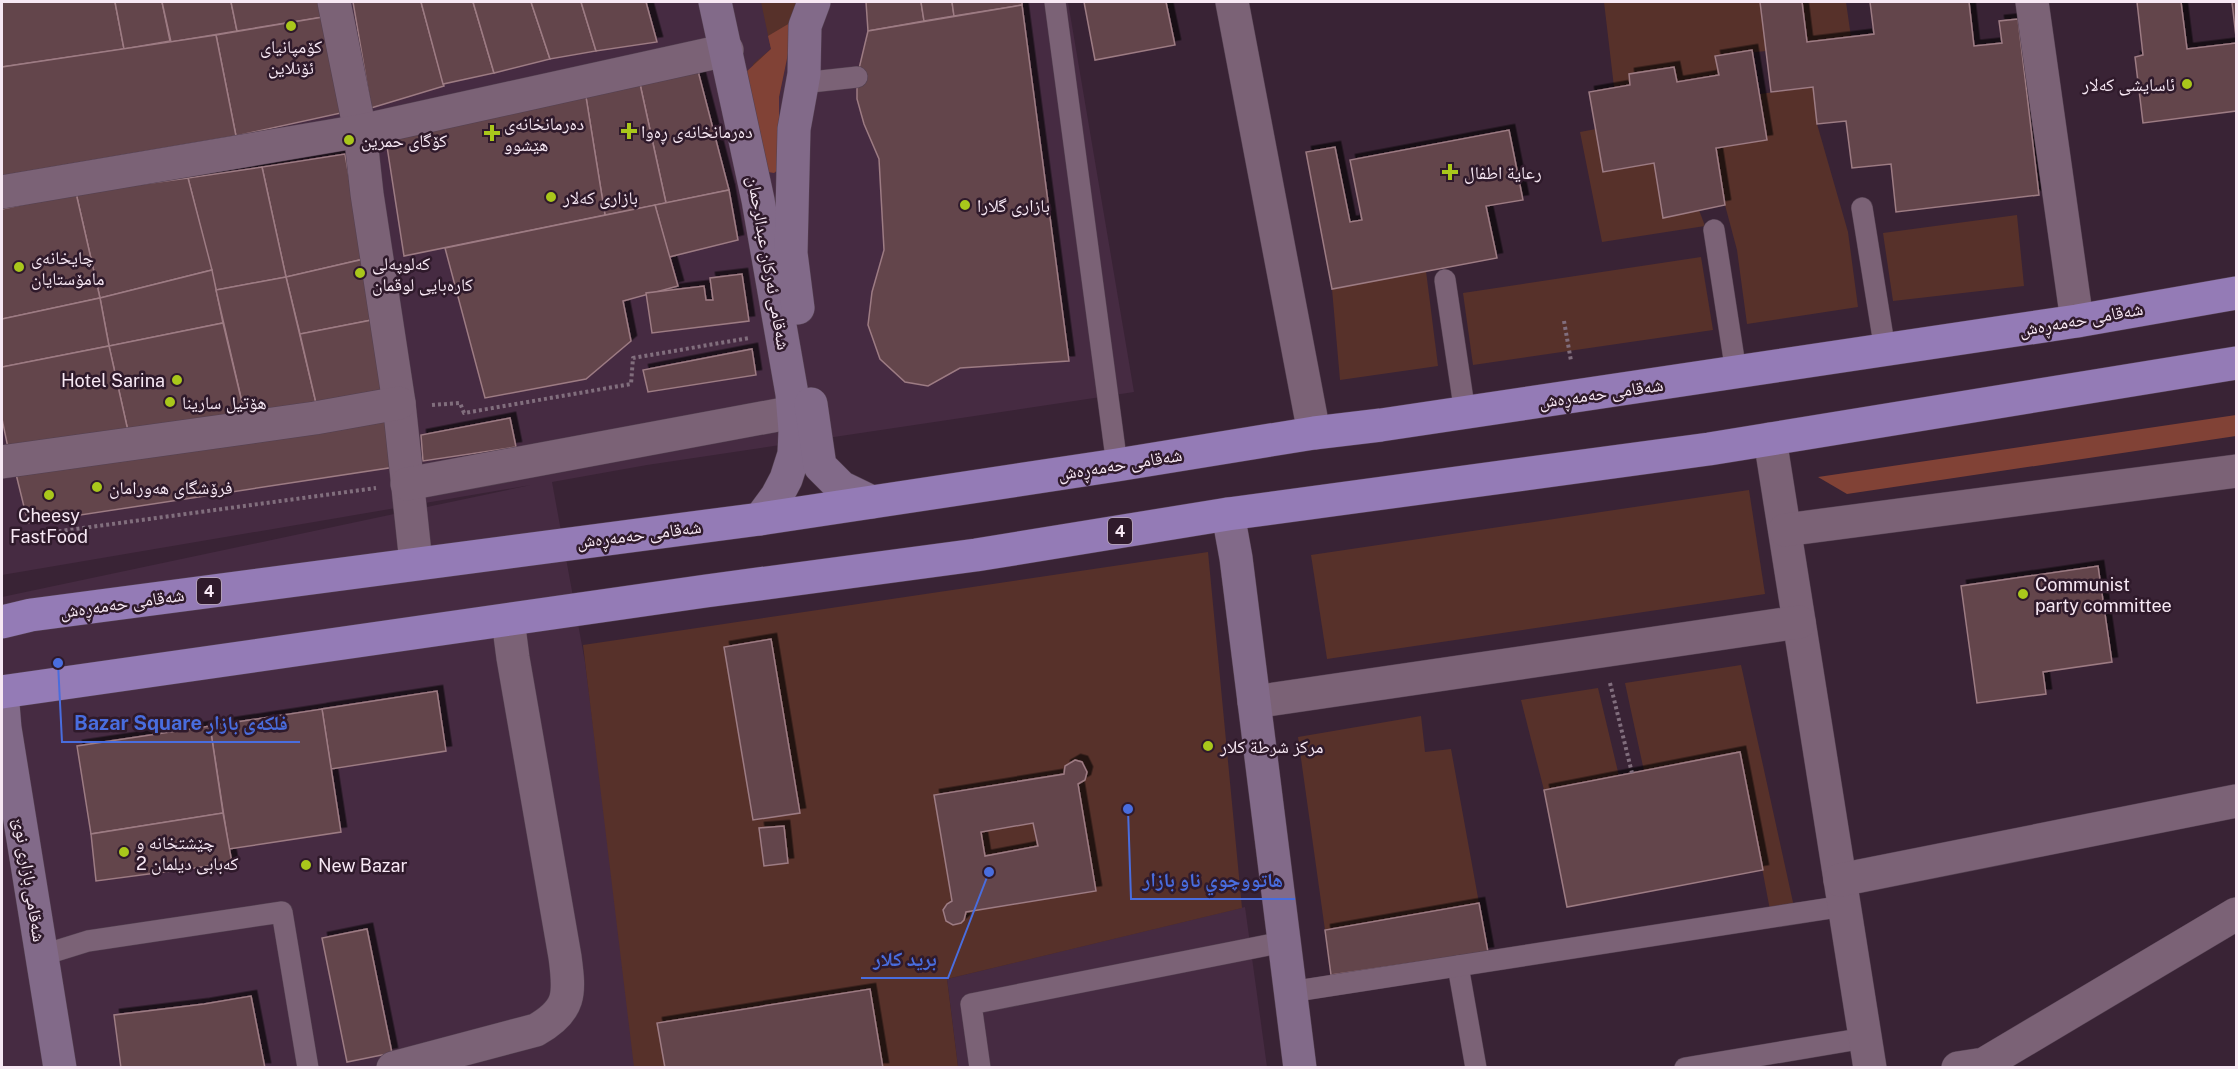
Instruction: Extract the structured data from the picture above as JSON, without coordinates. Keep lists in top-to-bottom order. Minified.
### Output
{"streets":{"highway":["شەقامی حەمەڕەش","4"],"street":["شەقامی ئەرکان عبدالرحمان","شەقامی بازاری نوێ"]},"crossings":[["شەقامی ئەرکان عبدالرحمان","شەقامی حەمەڕەش"],["4","شەقامی بازاری نوێ"]],"places":{"other":["کۆمپانیای ئۆنلاین","ئاسایشی کەلار","کۆگای حمرین","بازاری کەلار","بازاری گلارا","چایخانەی مامۆستایان","کەلوپەلی کارەبایی لوقمان","Hotel Sarina","هۆتیل سارینا","فرۆشگای هەورامان","Cheesy FastFood","Communist party committee","Bazar Square فلکەی بازار","مركز شرطة كلار","هاتووچوي ناو بازار","چێشتخانە و کەبابی دیلمان 2","New Bazar","بريد كلار"],"health":["دەرمانخانەی ڕەوا","دەرمانخانەی هێشوو","رعاية اطفال"]}}
